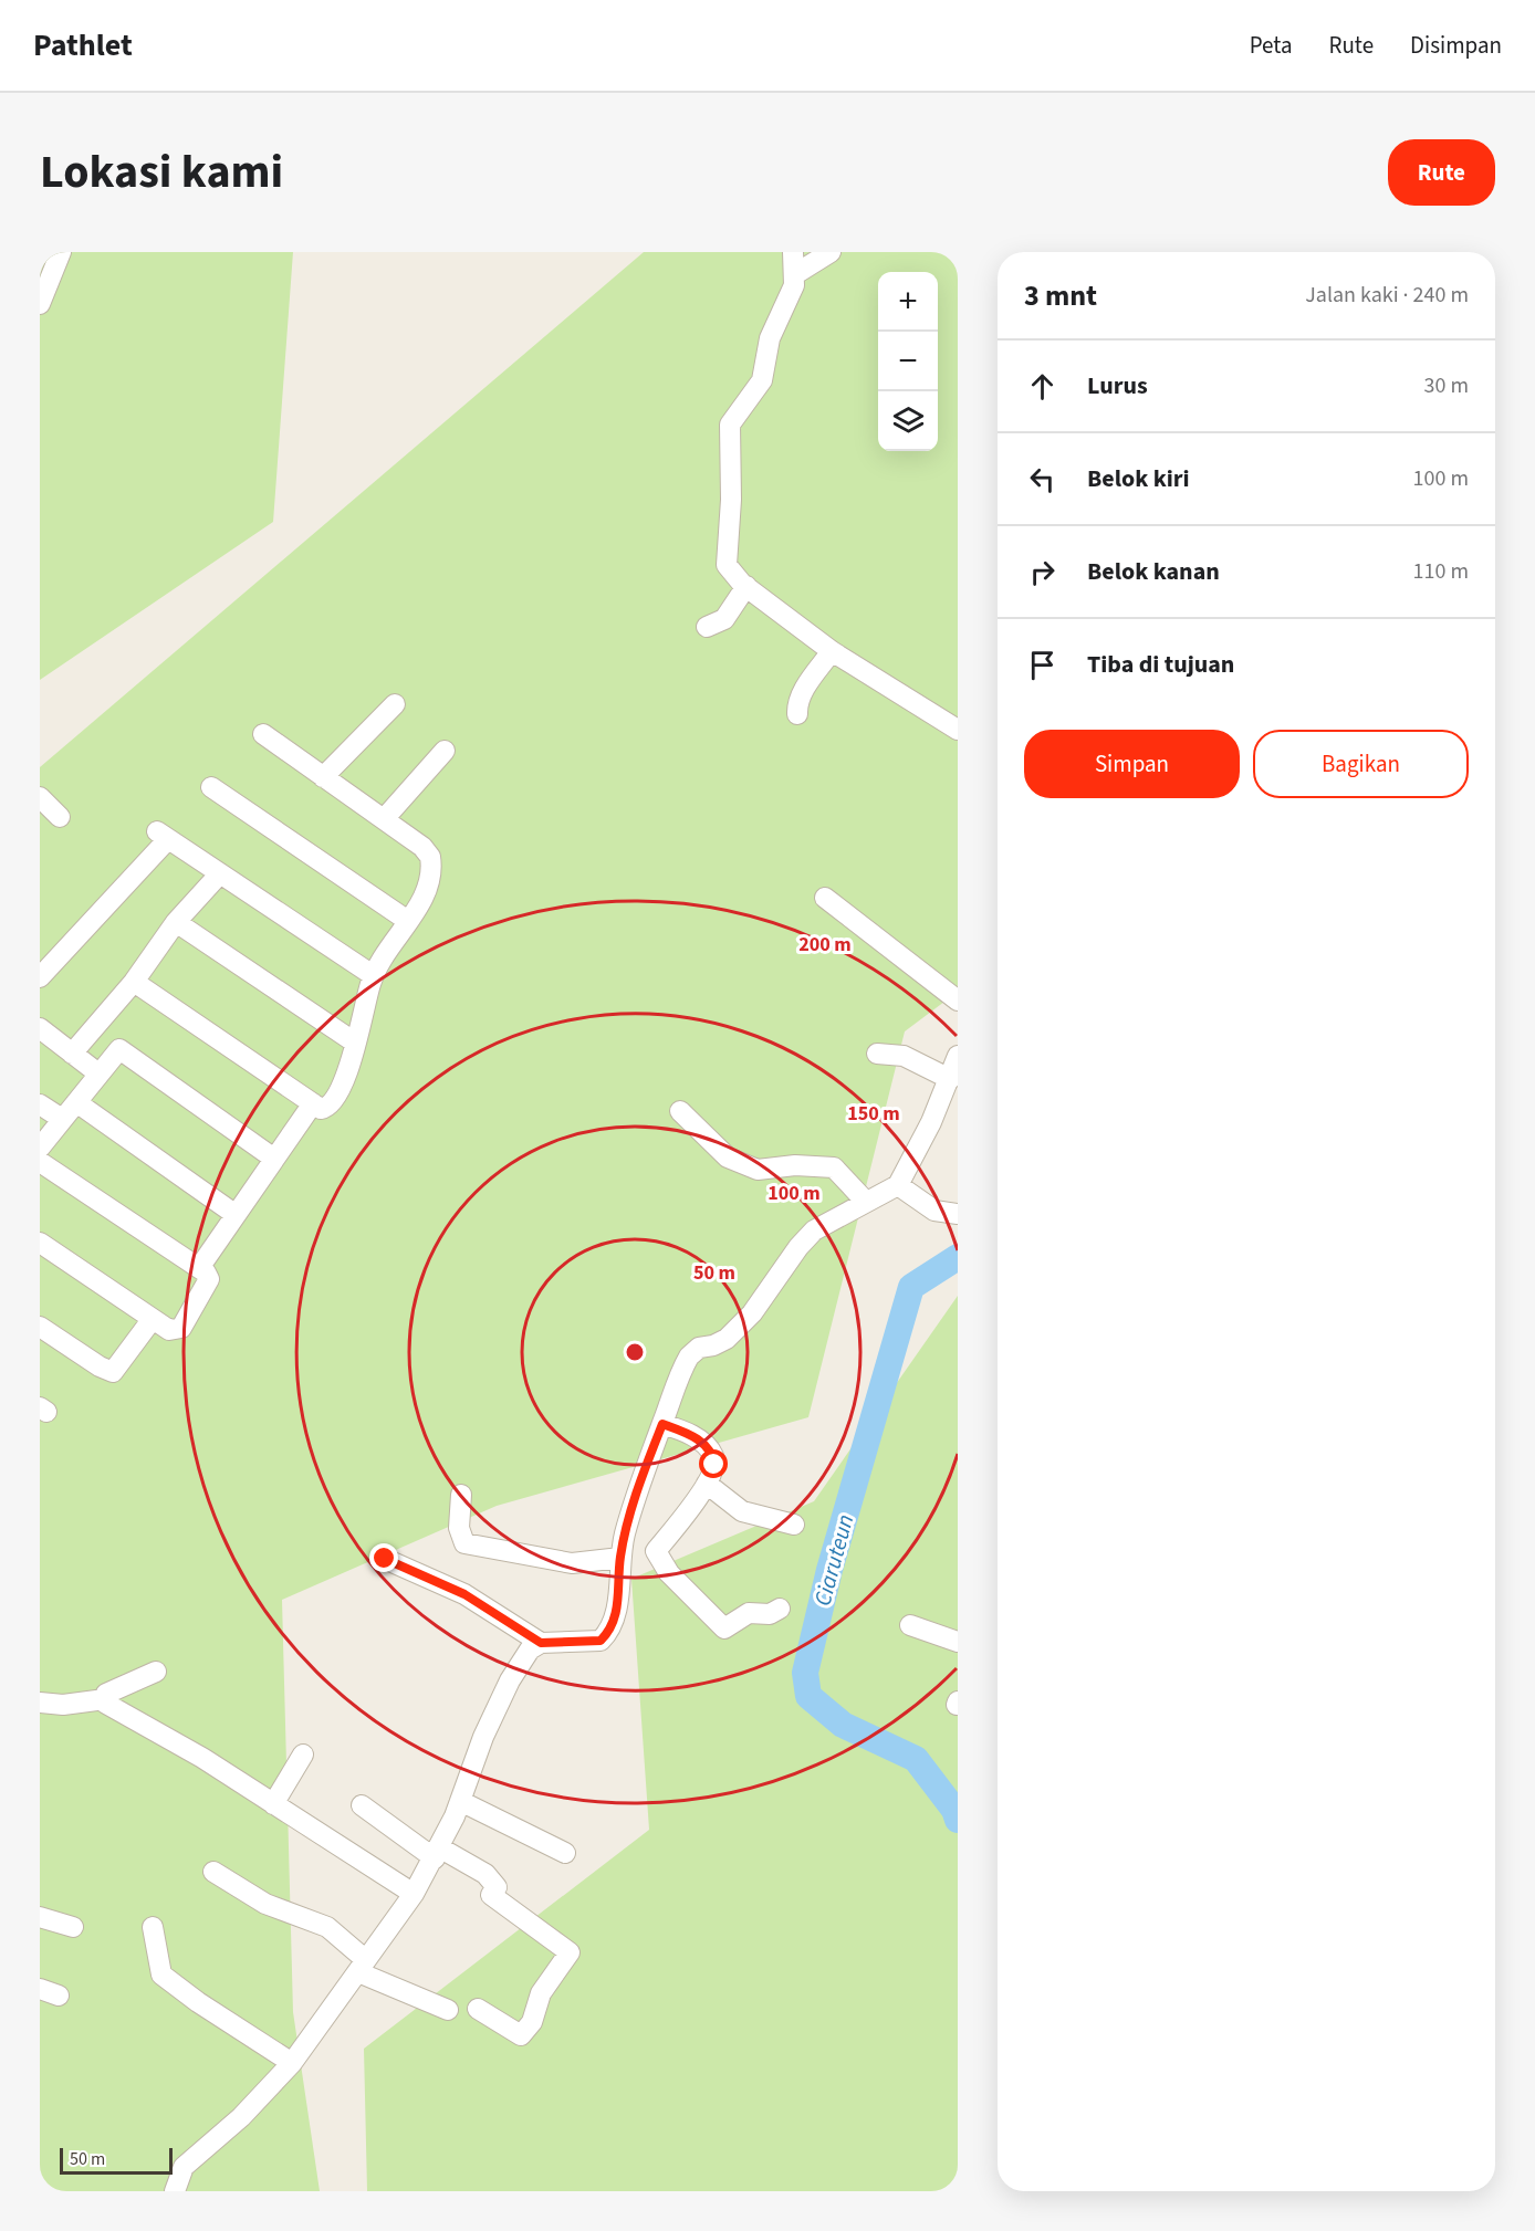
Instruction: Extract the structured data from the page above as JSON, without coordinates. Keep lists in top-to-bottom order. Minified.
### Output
{"water":["Ciaruteun"],"scale_bar":"50 m","page":{"header":"Pathlet","nav":["Peta","Rute","Disimpan"],"title":"Lokasi kami","buttons":["Rute",["Simpan","Bagikan"]],"heading":["3 mnt","Jalan kaki · 240 m"],"map_buttons":["+","−"],"list":[["Lurus","30 m"],["Belok kiri","100 m"],["Belok kanan","110 m"],"Tiba di tujuan"],"scale":"50 m"},"rings":["200 m","150 m","100 m","50 m"]}
